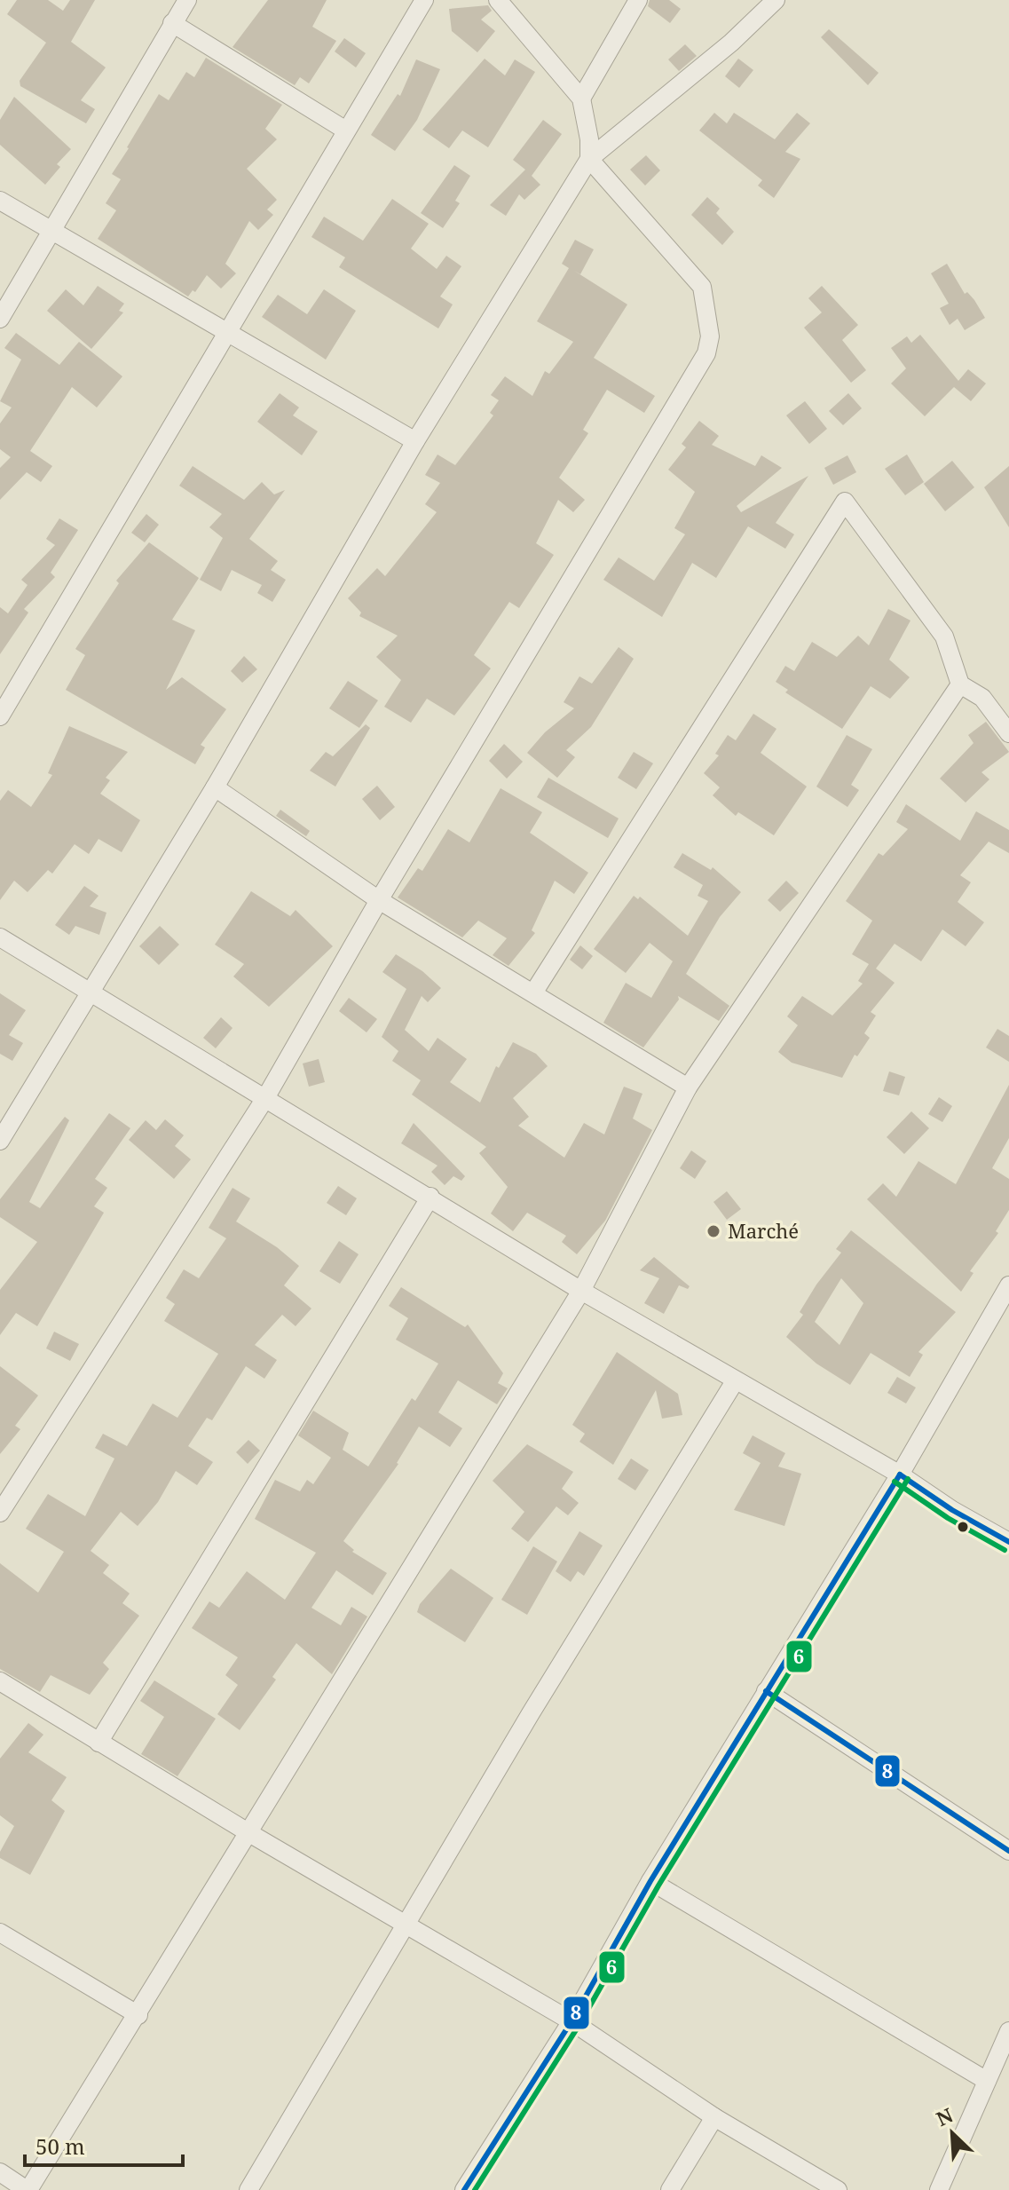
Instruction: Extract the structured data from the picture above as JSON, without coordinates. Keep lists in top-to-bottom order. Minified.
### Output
{"places":["Marché"],"lines":["transit line 8","transit line 6"],"scale_bar":"50 m","north":"top left"}
